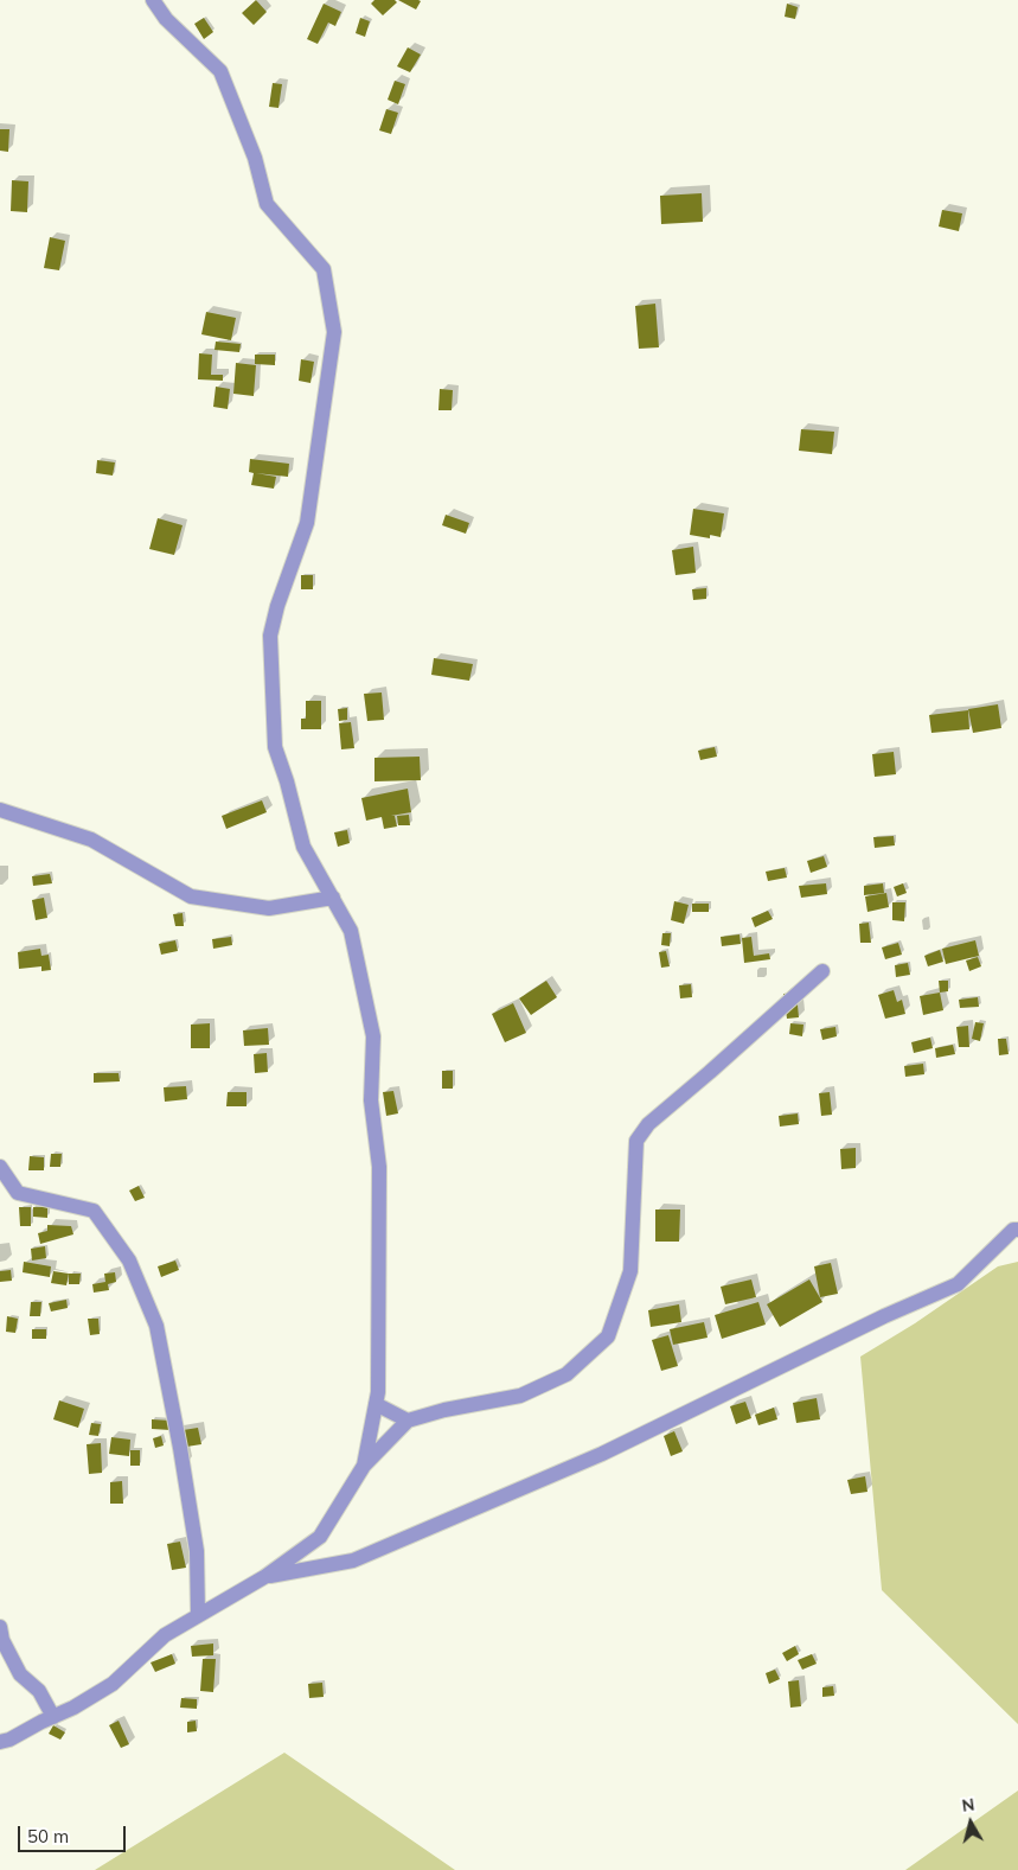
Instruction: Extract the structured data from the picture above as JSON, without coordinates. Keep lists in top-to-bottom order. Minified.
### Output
{"scale_bar":"50 m","north":"top"}
